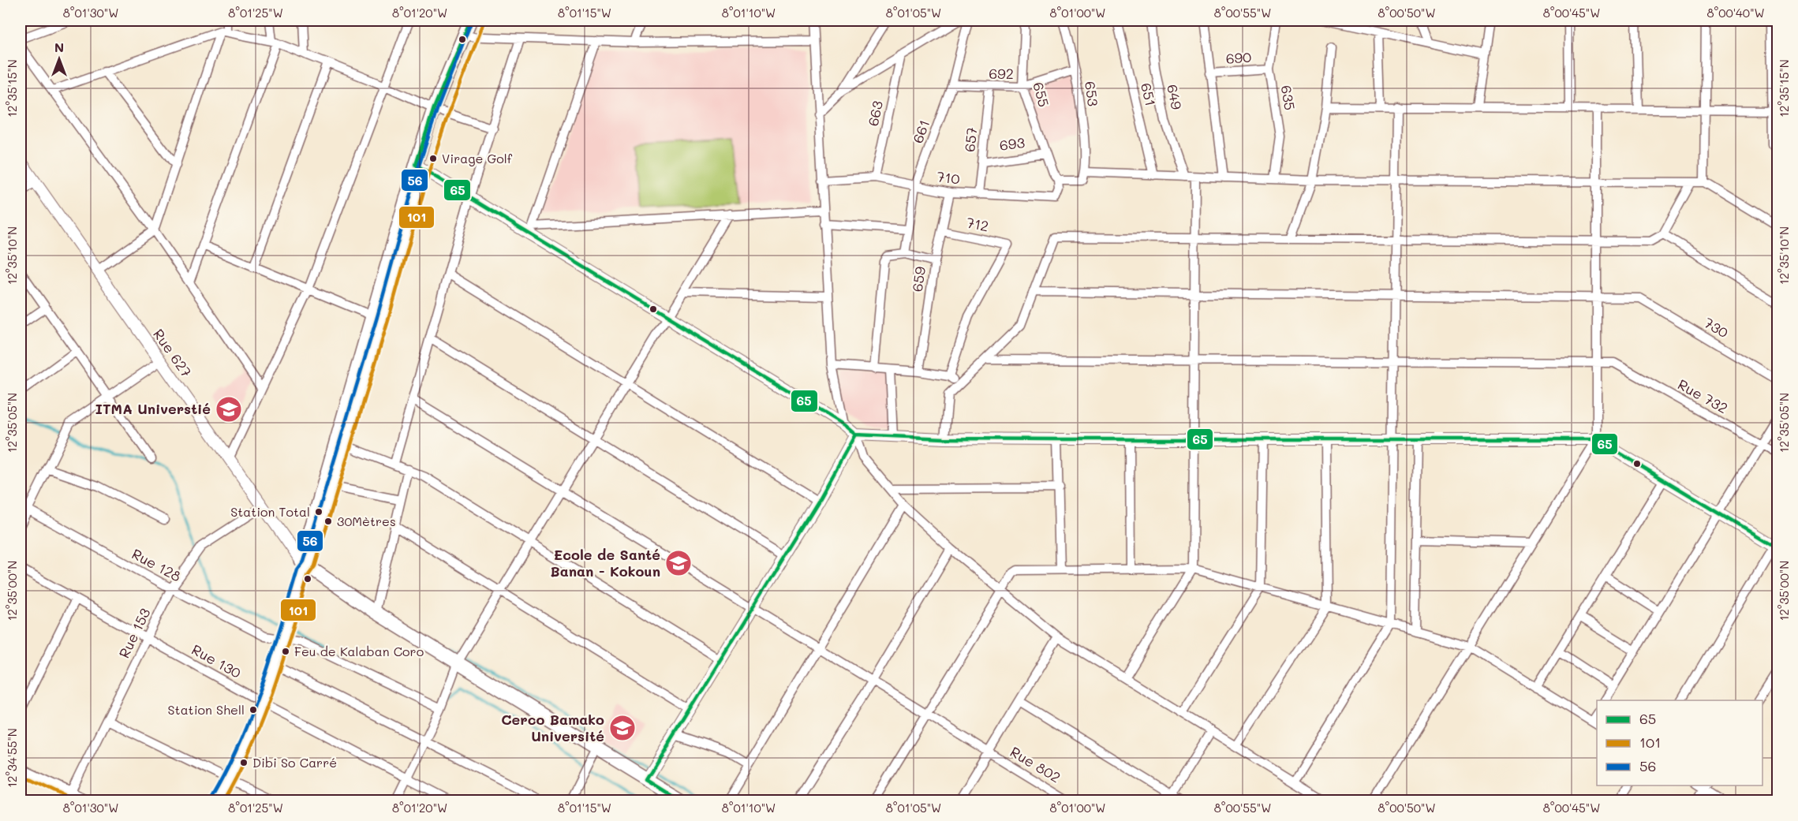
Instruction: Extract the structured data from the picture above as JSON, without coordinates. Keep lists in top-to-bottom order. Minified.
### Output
{"streets":{"street":["690","692","653","655","651","649","635","663","661","657","693","710","712","659","730","Rue 627","Rue 732","Rue 128","Rue 153","Rue 130","Rue 802"]},"crossings":[["690","635"],["692","653"],["692","655"],["692","661"],["692","657"],["655","693"],["655","710"],["663","710"],["661","710"],["657","693"],["657","710"],["710","659"],["712","659"],["Rue 627","Rue 153"],["Rue 128","Rue 153"],["Rue 153","Rue 130"]],"places":{"other":["Virage Golf","Station Total","30Mètres","Feu de Kalaban Coro","Station Shell","Dibi So Carré"],"school or university":["ITMA Universtié","Ecole de Santé Banan - Kokoun","Cerco Bamako Université"]},"lines":["transit line 65","transit line 56","transit line 101"],"legend":["65","101","56"],"north":"top","coordinates":["8°01'30\"W","8°01'25\"W","8°01'20\"W","8°01'15\"W","8°01'10\"W","8°01'05\"W","8°01'00\"W","8°00'55\"W","8°00'50\"W","8°00'45\"W","8°00'40\"W","12°35'15\"N","12°35'10\"N","12°35'05\"N","12°35'00\"N","12°34'55\"N"]}
